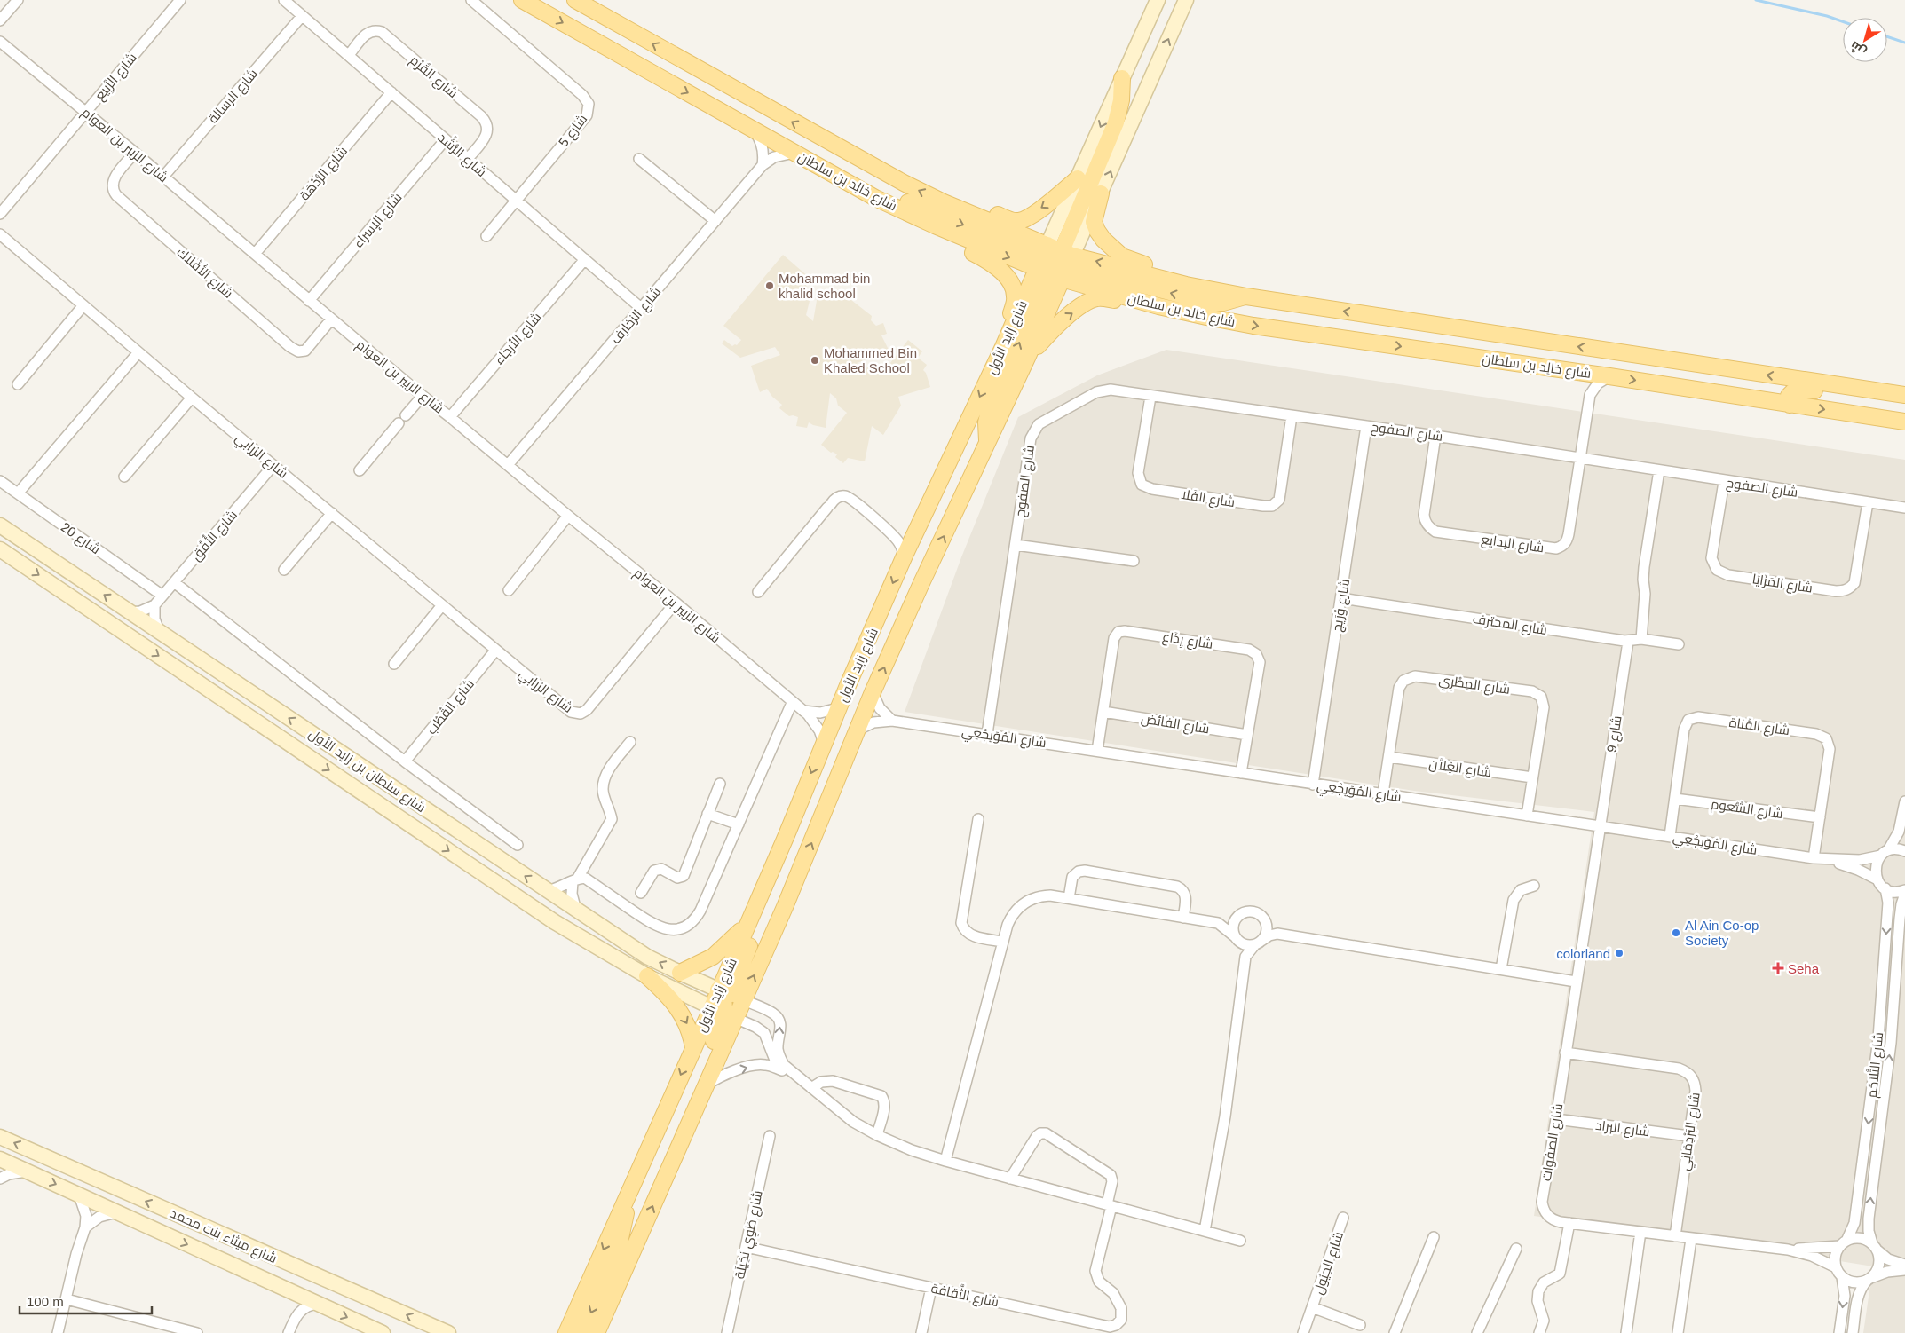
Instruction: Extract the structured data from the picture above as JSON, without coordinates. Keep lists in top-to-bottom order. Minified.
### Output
{"streets":{"main road":["شارع خالِد بن سلطان","شارع زايد الأول","شارع سلطان بن زايد الأول","شارع ميثاء بنت محمد"],"street":["شارع الرَّبِيع","شارع القُرْم","شارع الرسالة","شارع 5","شارع الزبير بن العوام","شارع الرُّشْد","شارع الرُّدْهَة","شارع الإسراء","شارع الأَفْلاك","شارع الزخارف","شارع الأرجاء","شارع الصفوح","شارع الزرابي","شارع الفَلا","شارع الأُفُق","شارع 20","شارع البدايع","شارع المَزَايَا","شارع وْرَيج","شارع المحترف","شارع يِذَاع","شارع المِطْرِي","شارع القُطُب","شارع الفائض","شارع القَناة","شارع 9","شارع المُوَيجْعِي","شارع الغِلاَّن","شارع الشُّعوم","شارع التَّلاَحُم","شارع البراد","شارع البَرْدِمَانِي","شارع الصفوات","شارع طَوِي نَخِيلَة","شارع الحِيُول","شارع الثَّقافة"]},"crossings":[["شارع الرَّبِيع","شارع الزبير بن العوام"],["شارع القُرْم","شارع الرُّشْد"],["شارع الرسالة","شارع الزبير بن العوام"],["شارع الرسالة","شارع الرُّشْد"],["شارع 5","شارع الرُّشْد"],["شارع الزبير بن العوام","شارع الرُّدْهَة"],["شارع الزبير بن العوام","شارع الإسراء"],["شارع الزبير بن العوام","شارع الأَفْلاك"],["شارع الزبير بن العوام","شارع الزخارف"],["شارع الزبير بن العوام","شارع زايد الأول"],["شارع الزبير بن العوام","شارع الأرجاء"],["شارع الزبير بن العوام","شارع الزرابي"],["شارع الرُّشْد","شارع الرُّدْهَة"],["شارع الرُّشْد","شارع الإسراء"],["شارع الرُّشْد","شارع الزخارف"],["شارع الرُّشْد","شارع الأرجاء"],["شارع خالِد بن سلطان","شارع الزخارف"],["شارع خالِد بن سلطان","شارع زايد الأول"],["شارع زايد الأول","شارع المُوَيجْعِي"],["شارع زايد الأول","شارع سلطان بن زايد الأول"],["شارع الصفوح","شارع الفَلا"],["شارع الصفوح","شارع البدايع"],["شارع الصفوح","شارع المَزَايَا"],["شارع الصفوح","شارع وْرَيج"],["شارع الصفوح","شارع المُوَيجْعِي"],["شارع الزرابي","شارع الأُفُق"],["شارع الزرابي","شارع القُطُب"],["شارع الأُفُق","شارع 20"],["شارع وْرَيج","شارع المحترف"],["شارع وْرَيج","شارع المُوَيجْعِي"],["شارع المحترف","شارع 9"],["شارع يِذَاع","شارع الفائض"],["شارع يِذَاع","شارع المُوَيجْعِي"],["شارع المِطْرِي","شارع المُوَيجْعِي"],["شارع المِطْرِي","شارع الغِلاَّن"],["شارع القَناة","شارع المُوَيجْعِي"],["شارع القَناة","شارع الشُّعوم"],["شارع 9","شارع المُوَيجْعِي"],["شارع 9","شارع الصفوات"],["شارع المُوَيجْعِي","شارع الصفوات"],["شارع التَّلاَحُم","شارع الصفوات"],["شارع البراد","شارع البَرْدِمَانِي"],["شارع البراد","شارع الصفوات"],["شارع البَرْدِمَانِي","شارع الصفوات"],["شارع طَوِي نَخِيلَة","شارع الثَّقافة"]],"places":{"other":["Mohammad bin khalid school","Mohammed Bin Khaled School","Al Ain Co-op Society","colorland"],"health":["Seha"]},"scale_bar":"100 m","north":"bottom left"}
